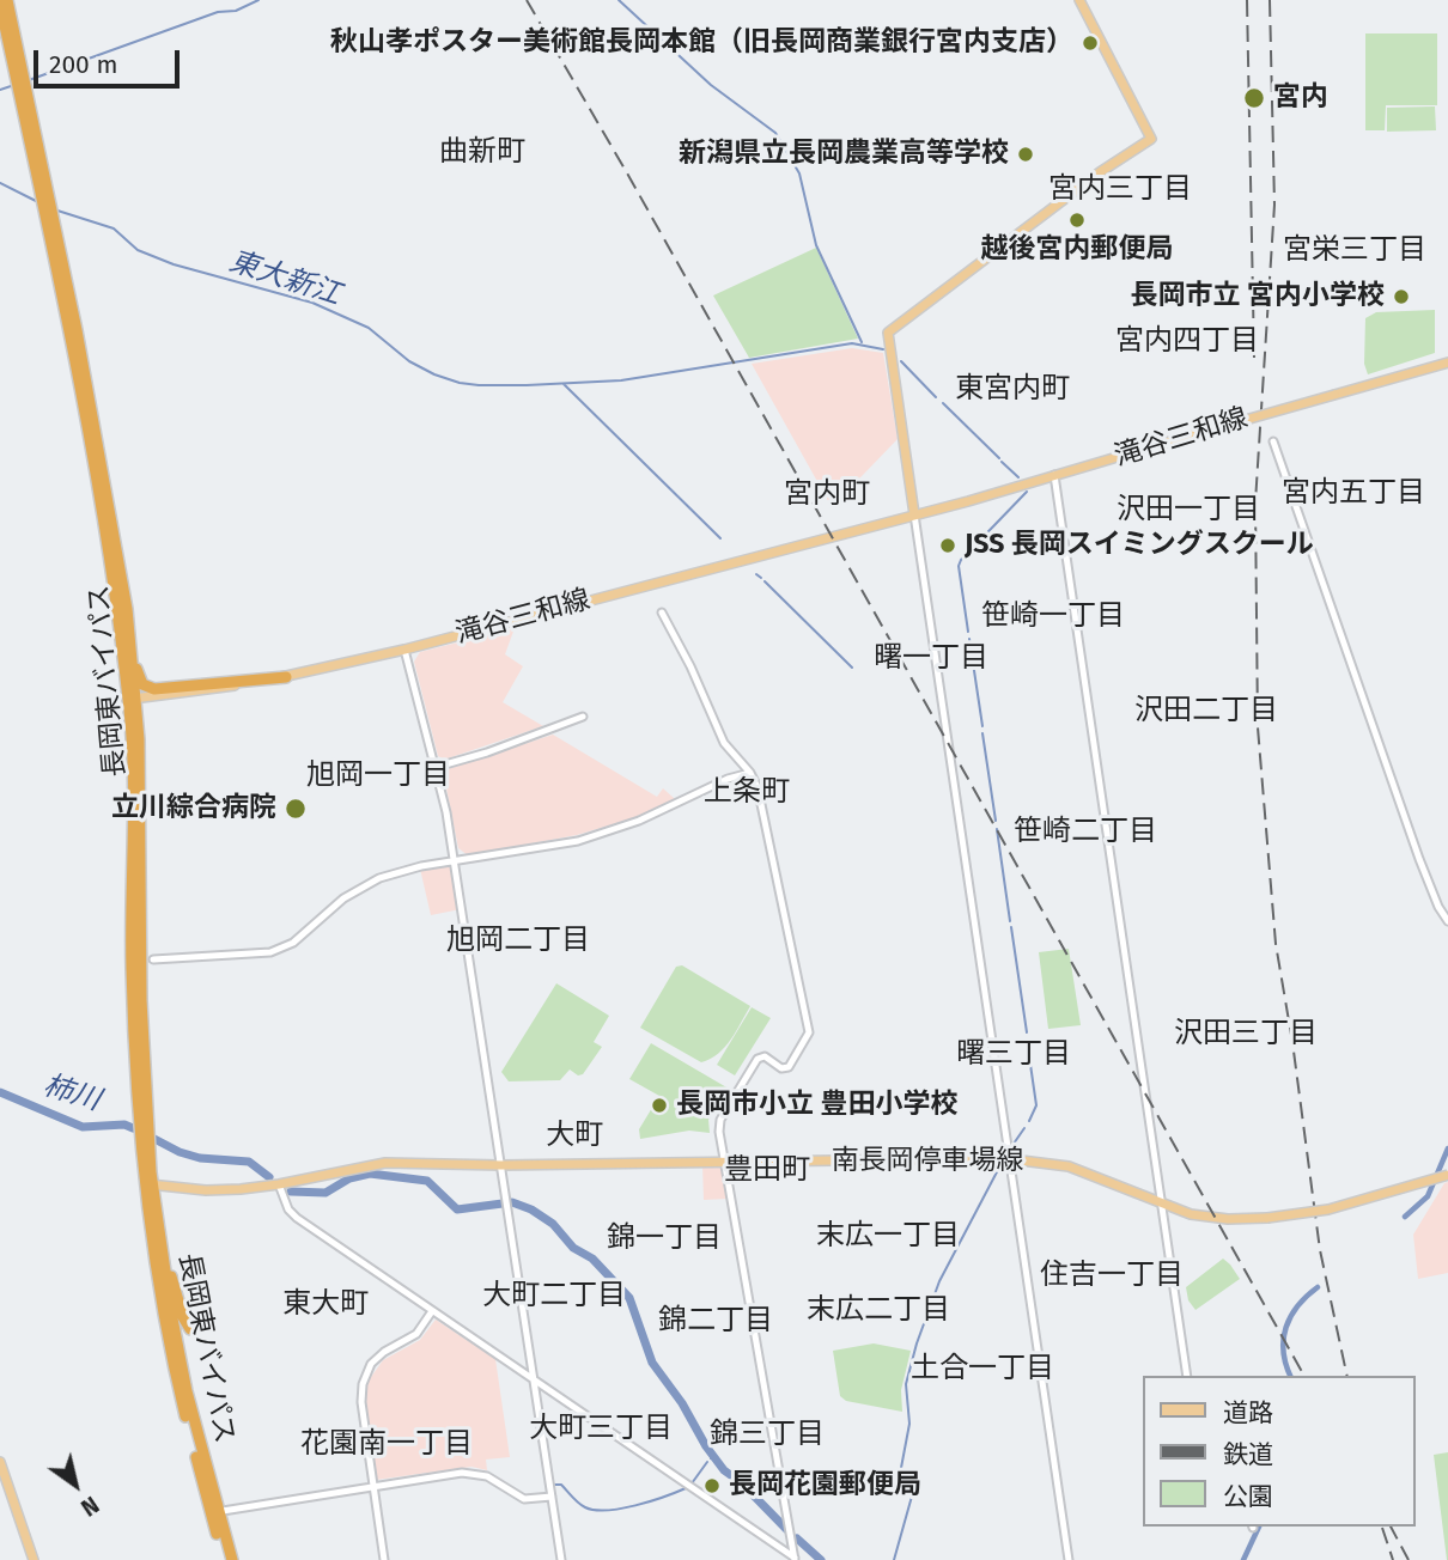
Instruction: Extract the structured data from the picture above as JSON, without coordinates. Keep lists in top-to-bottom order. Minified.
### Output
{"streets":{"highway":["長岡東バイパス"],"main road":["滝谷三和線","南長岡停車場線"]},"crossings":[["滝谷三和線","長岡東バイパス"],["長岡東バイパス","南長岡停車場線"]],"districts":["曲新町","宮内三丁目","宮栄三丁目","宮内四丁目","東宮内町","宮内五丁目","宮内町","沢田一丁目","笹崎一丁目","曙一丁目","沢田二丁目","旭岡一丁目","上条町","笹崎二丁目","旭岡二丁目","沢田三丁目","曙三丁目","大町","豊田町","末広一丁目","錦一丁目","住吉一丁目","大町二丁目","東大町","末広二丁目","錦二丁目","土合一丁目","大町三丁目","錦三丁目","花園南一丁目"],"water":["東大新江","柿川"],"places":["秋山孝ポスター美術館長岡本館（旧長岡商業銀行宮内支店）","宮内","新潟県立長岡農業高等学校","越後宮内郵便局","長岡市立 宮内小学校","JSS 長岡スイミングスクール","立川綜合病院","長岡市小立 豊田小学校","長岡花園郵便局"],"legend":["道路","鉄道","公園"],"scale_bar":"200 m","north":"bottom right"}
